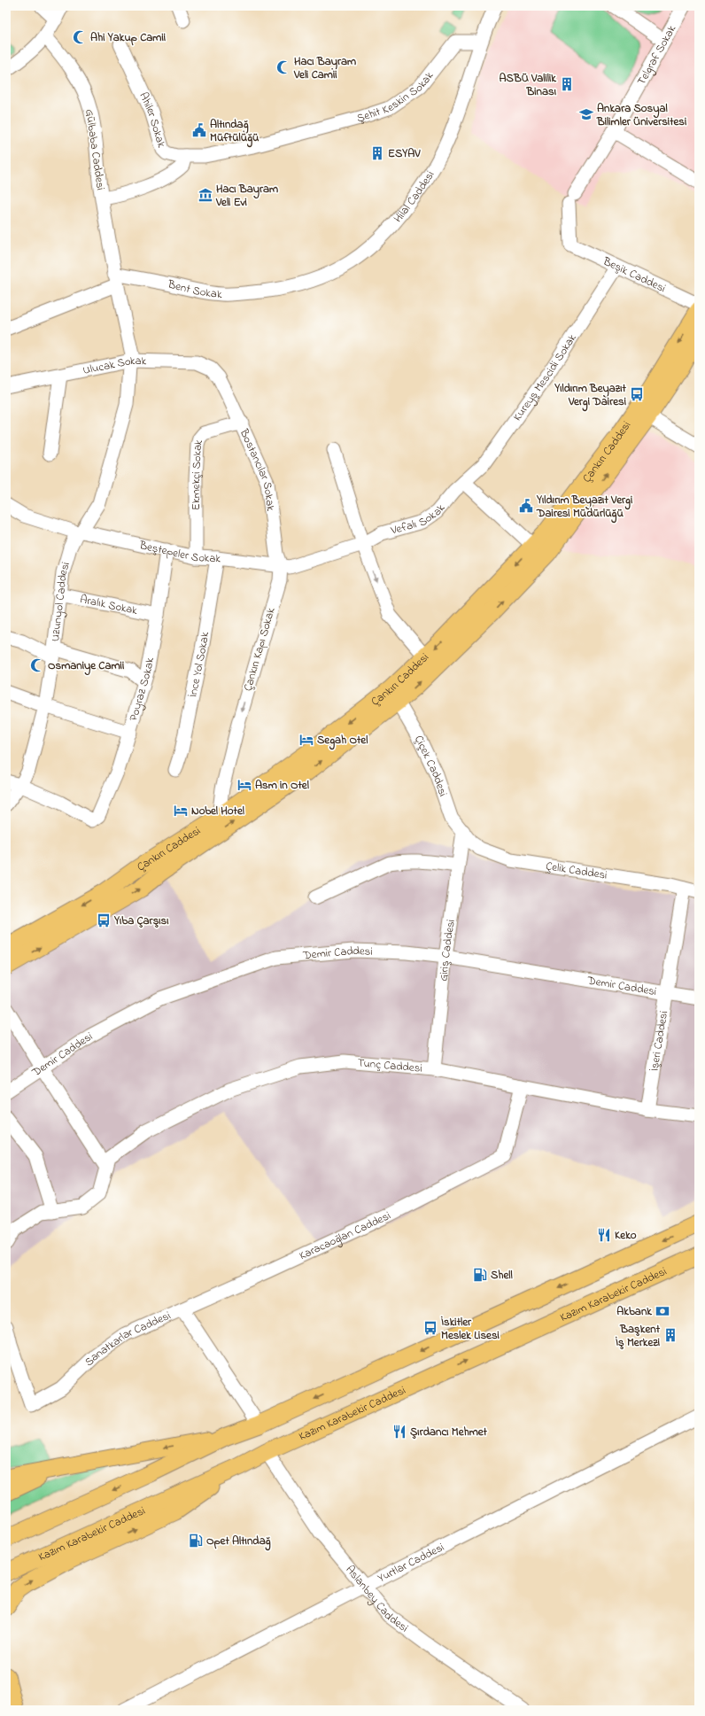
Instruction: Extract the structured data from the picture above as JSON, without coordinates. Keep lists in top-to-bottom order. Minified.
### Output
{"streets":{"main road":["Çankırı Caddesi","Kazım Karabekir Caddesi"],"street":["Telgraf Sokak","Şehit Keskin Sokak","Ahiler Sokak","Gülbaba Caddesi","Hilal Caddesi","Beşik Caddesi","Bent Sokak","Ulucak Sokak","Kureyş Mescidi Sokak","Bostancılar Sokak","Ekmekçi Sokak","Vefalı Sokak","Beştepeler Sokak","Uzunyol Caddesi","Aralık Sokak","Çankırı Kapı Sokak","İnce Yol Sokak","Poyraz Sokak","Çiçek Caddesi","Çelik Caddesi","Giriş Caddesi","Demir Caddesi","İşeri Caddesi","Tunç Caddesi","Karacaoğlan Caddesi","Sanatkarlar Caddesi","Yurtlar Caddesi","Aslanbey Caddesi"]},"crossings":[["Telgraf Sokak","Beşik Caddesi"],["Şehit Keskin Sokak","Ahiler Sokak"],["Şehit Keskin Sokak","Hilal Caddesi"],["Gülbaba Caddesi","Bent Sokak"],["Gülbaba Caddesi","Ulucak Sokak"],["Gülbaba Caddesi","Uzunyol Caddesi"],["Hilal Caddesi","Bent Sokak"],["Beşik Caddesi","Kureyş Mescidi Sokak"],["Ulucak Sokak","Bostancılar Sokak"],["Ulucak Sokak","Uzunyol Caddesi"],["Kureyş Mescidi Sokak","Vefalı Sokak"],["Çankırı Caddesi","Çankırı Kapı Sokak"],["Çankırı Caddesi","Çiçek Caddesi"],["Bostancılar Sokak","Ekmekçi Sokak"],["Bostancılar Sokak","Beştepeler Sokak"],["Bostancılar Sokak","Çankırı Kapı Sokak"],["Ekmekçi Sokak","Beştepeler Sokak"],["Beştepeler Sokak","Uzunyol Caddesi"],["Beştepeler Sokak","Çankırı Kapı Sokak"],["Beştepeler Sokak","İnce Yol Sokak"],["Beştepeler Sokak","Poyraz Sokak"],["Uzunyol Caddesi","Aralık Sokak"],["Uzunyol Caddesi","Poyraz Sokak"],["Aralık Sokak","Poyraz Sokak"],["Çiçek Caddesi","Çelik Caddesi"],["Çiçek Caddesi","Giriş Caddesi"],["Çelik Caddesi","Giriş Caddesi"],["Çelik Caddesi","İşeri Caddesi"],["Giriş Caddesi","Demir Caddesi"],["Giriş Caddesi","Tunç Caddesi"],["Demir Caddesi","İşeri Caddesi"],["İşeri Caddesi","Tunç Caddesi"],["Tunç Caddesi","Karacaoğlan Caddesi"],["Karacaoğlan Caddesi","Sanatkarlar Caddesi"],["Kazım Karabekir Caddesi","Aslanbey Caddesi"],["Yurtlar Caddesi","Aslanbey Caddesi"]],"one_way":["Çankırı Kapı Sokak"],"places":{"mosque":["Ahi Yakup Camii","Hacı Bayram Veli Camii","Osmaniye Camii"],"building":["ASBÜ Valilik Binası","ESYAV","Başkent İş Merkezi"],"school or university":["Ankara Sosyal Bilimler Üniversitesi"],"public building":["Altındağ Müftülüğü","Yıldırım Beyazıt Vergi Dairesi Müdürlüğü"],"museum":["Hacı Bayram Veli Evi"],"bus stop":["Yıldırım Beyazıt Vergi Dairesi","Yıba Çarşısı","İskitler Meslek Lisesi"],"hotel":["Segah Otel","Asm in Otel","Nobel Hotel"],"restaurant":["Keko","Şırdancı Mehmet"],"fuel station":["Shell","Opet Altındağ"],"bank":["Akbank"]}}
